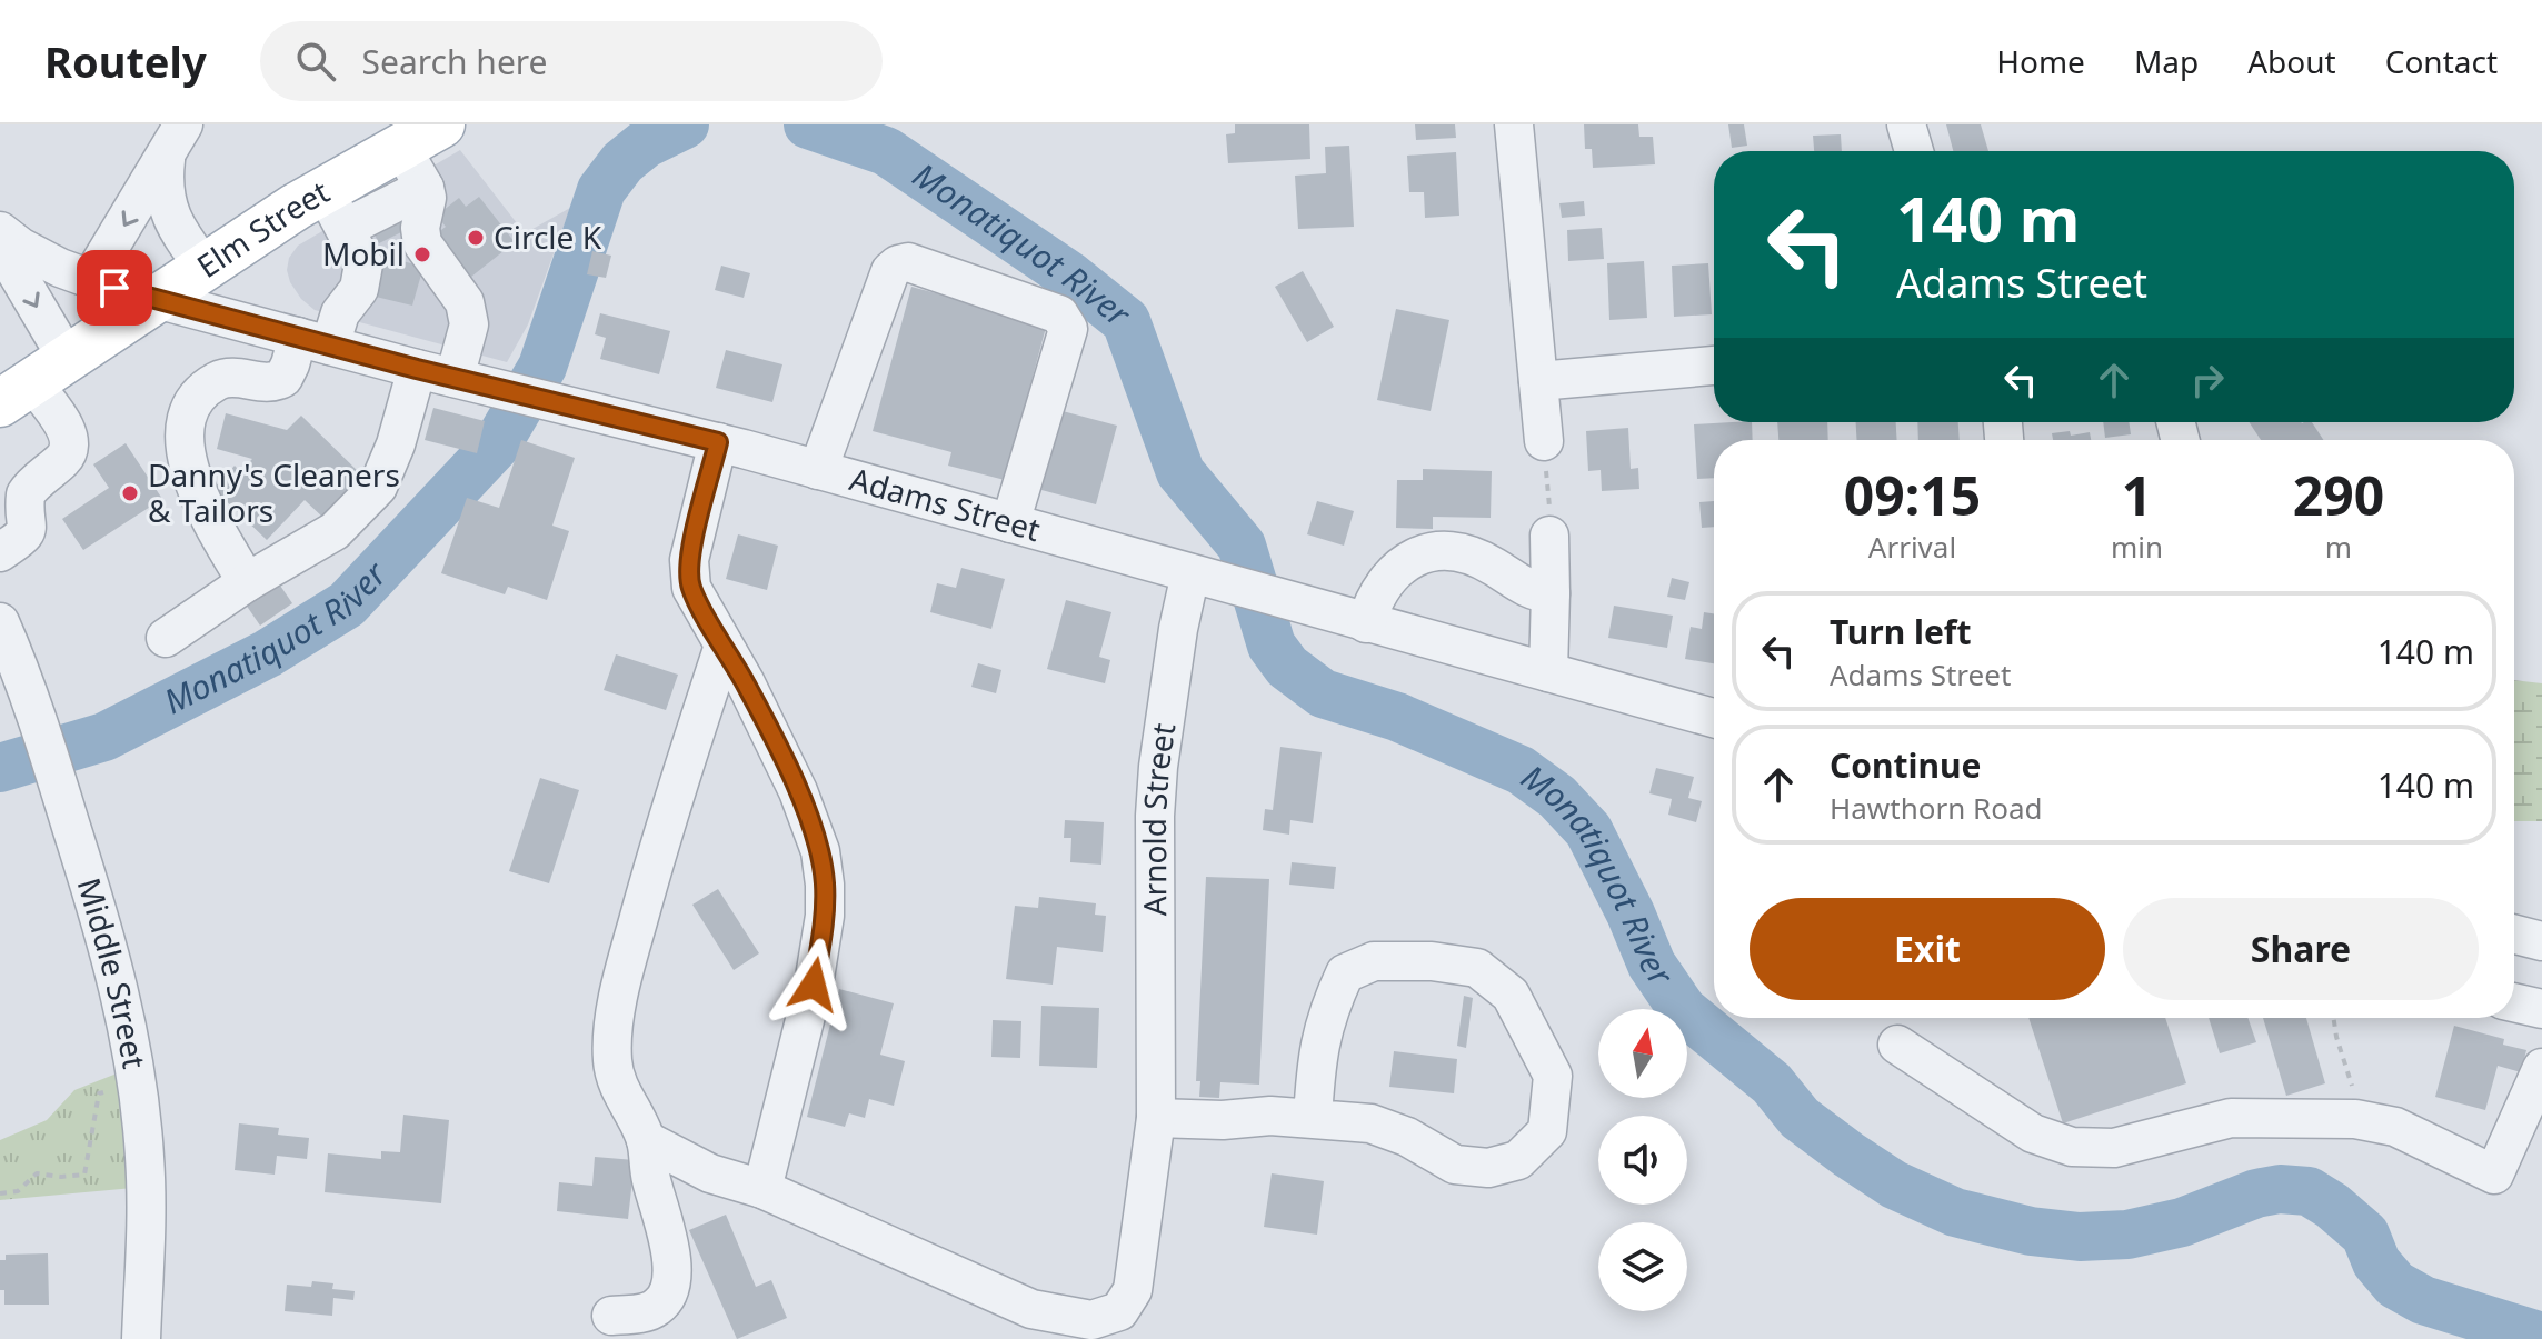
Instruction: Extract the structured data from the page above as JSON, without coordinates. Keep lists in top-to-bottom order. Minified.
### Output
{"streets":{"main road":["Elm Street"],"street":["Adams Street","Arnold Street","Middle Street"]},"crossings":[["Elm Street","Adams Street"],["Adams Street","Arnold Street"]],"water":["Monatiquot River"],"places":["Circle K","Mobil","Danny's Cleaners & Tailors"],"north":"top","page":{"header":"Routely","search":"Search here","nav":["Home","Map","About","Contact"],"turn":["140 m","Adams Street"],"eta":["09:15","Arrival","1","min","290","m"],"list":[{"name":"Turn left","note":"Adams Street","value":"140 m"},{"name":"Continue","note":"Hawthorn Road","value":"140 m"}],"buttons":["Exit","Share"]}}
